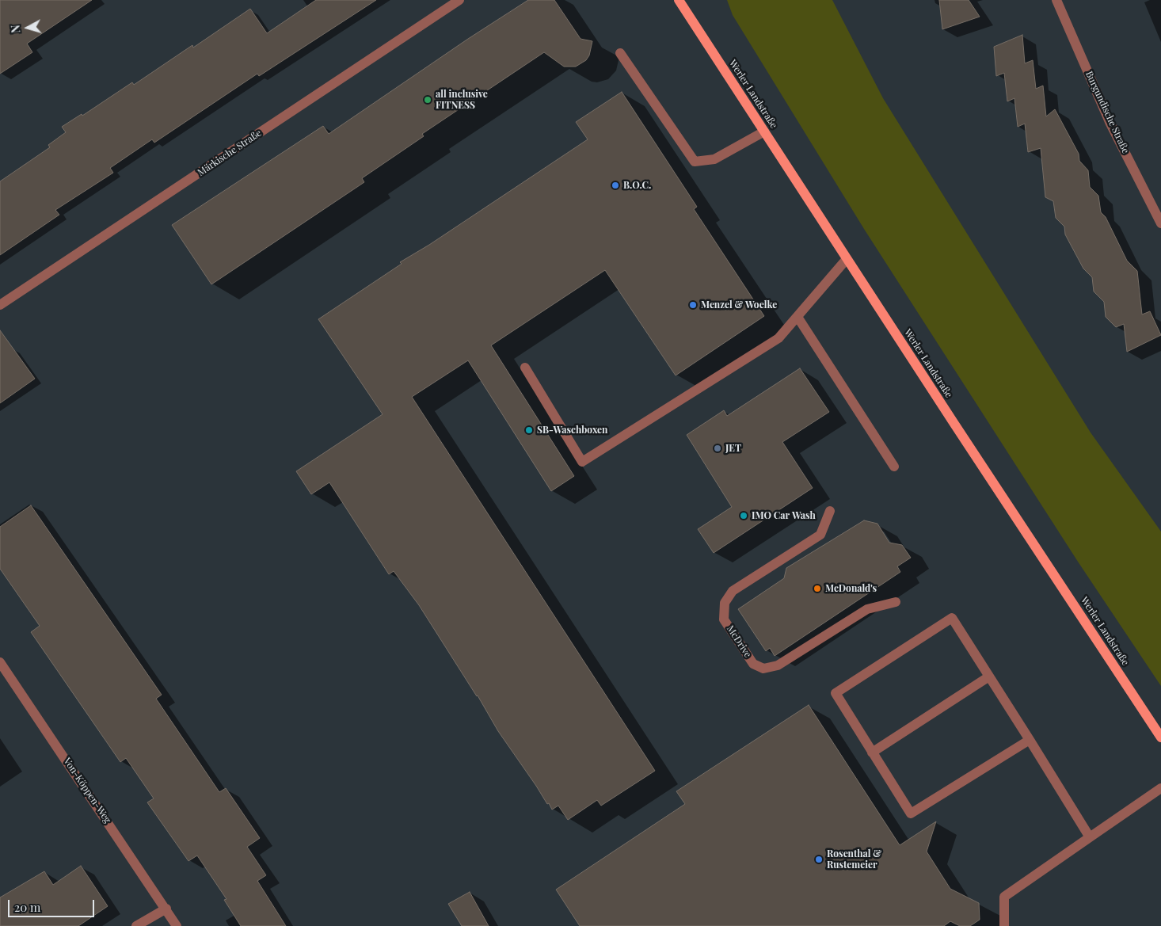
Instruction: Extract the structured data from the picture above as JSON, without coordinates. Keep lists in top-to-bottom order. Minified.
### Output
{"streets":{"main road":["Werler Landstraße"],"street":["Burgundische Straße","Märkische Straße","McDrive","Von-Köppen-Weg"]},"places":["all inclusive FITNESS","B.O.C.","Menzel & Woelke","SB-Waschboxen","JET","IMO Car Wash","McDonald's","Rosenthal & Rustemeier"],"scale_bar":"20 m","north":"left"}
